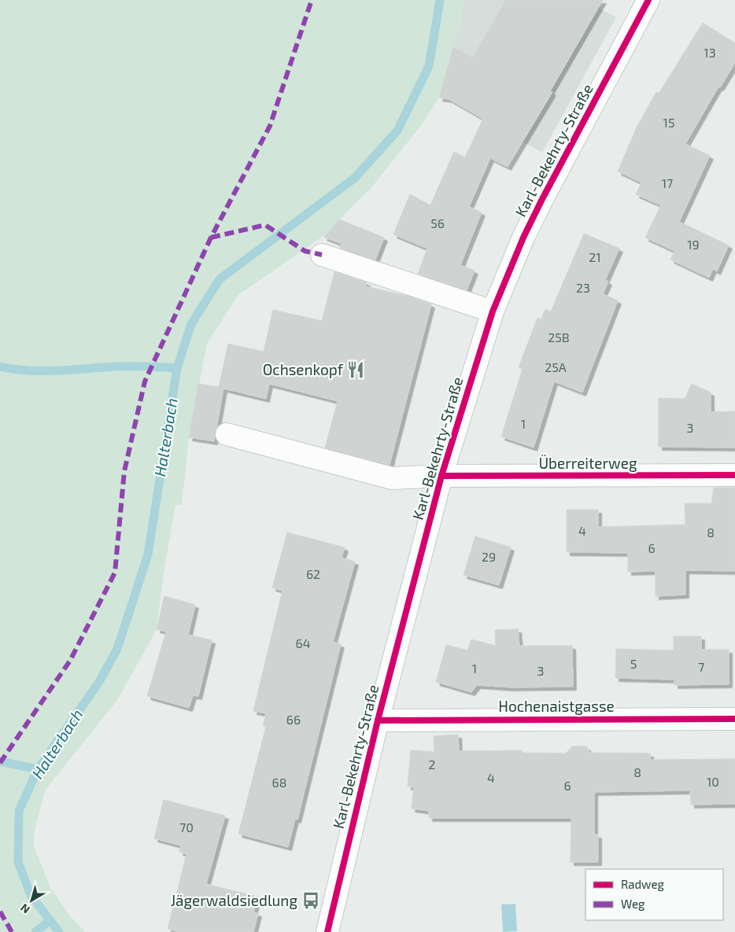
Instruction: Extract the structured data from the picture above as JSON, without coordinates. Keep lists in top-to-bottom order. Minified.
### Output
{"streets":{"street":["Karl-Bekehrty-Straße","Überreiterweg","Hochenaistgasse"]},"crossings":[["Karl-Bekehrty-Straße","Überreiterweg"],["Karl-Bekehrty-Straße","Hochenaistgasse"]],"water":["Halterbach"],"places":{"restaurant":["Ochsenkopf"],"bus stop":["Jägerwaldsiedlung"]},"house_numbers":["13","15","17","56","19","21","23","25B","25A","1","3","4","8","6","29","62","64","5","7","1","3","66","2","8","4","10","68","6","70"],"legend":["Radweg","Weg"],"north":"bottom left"}
